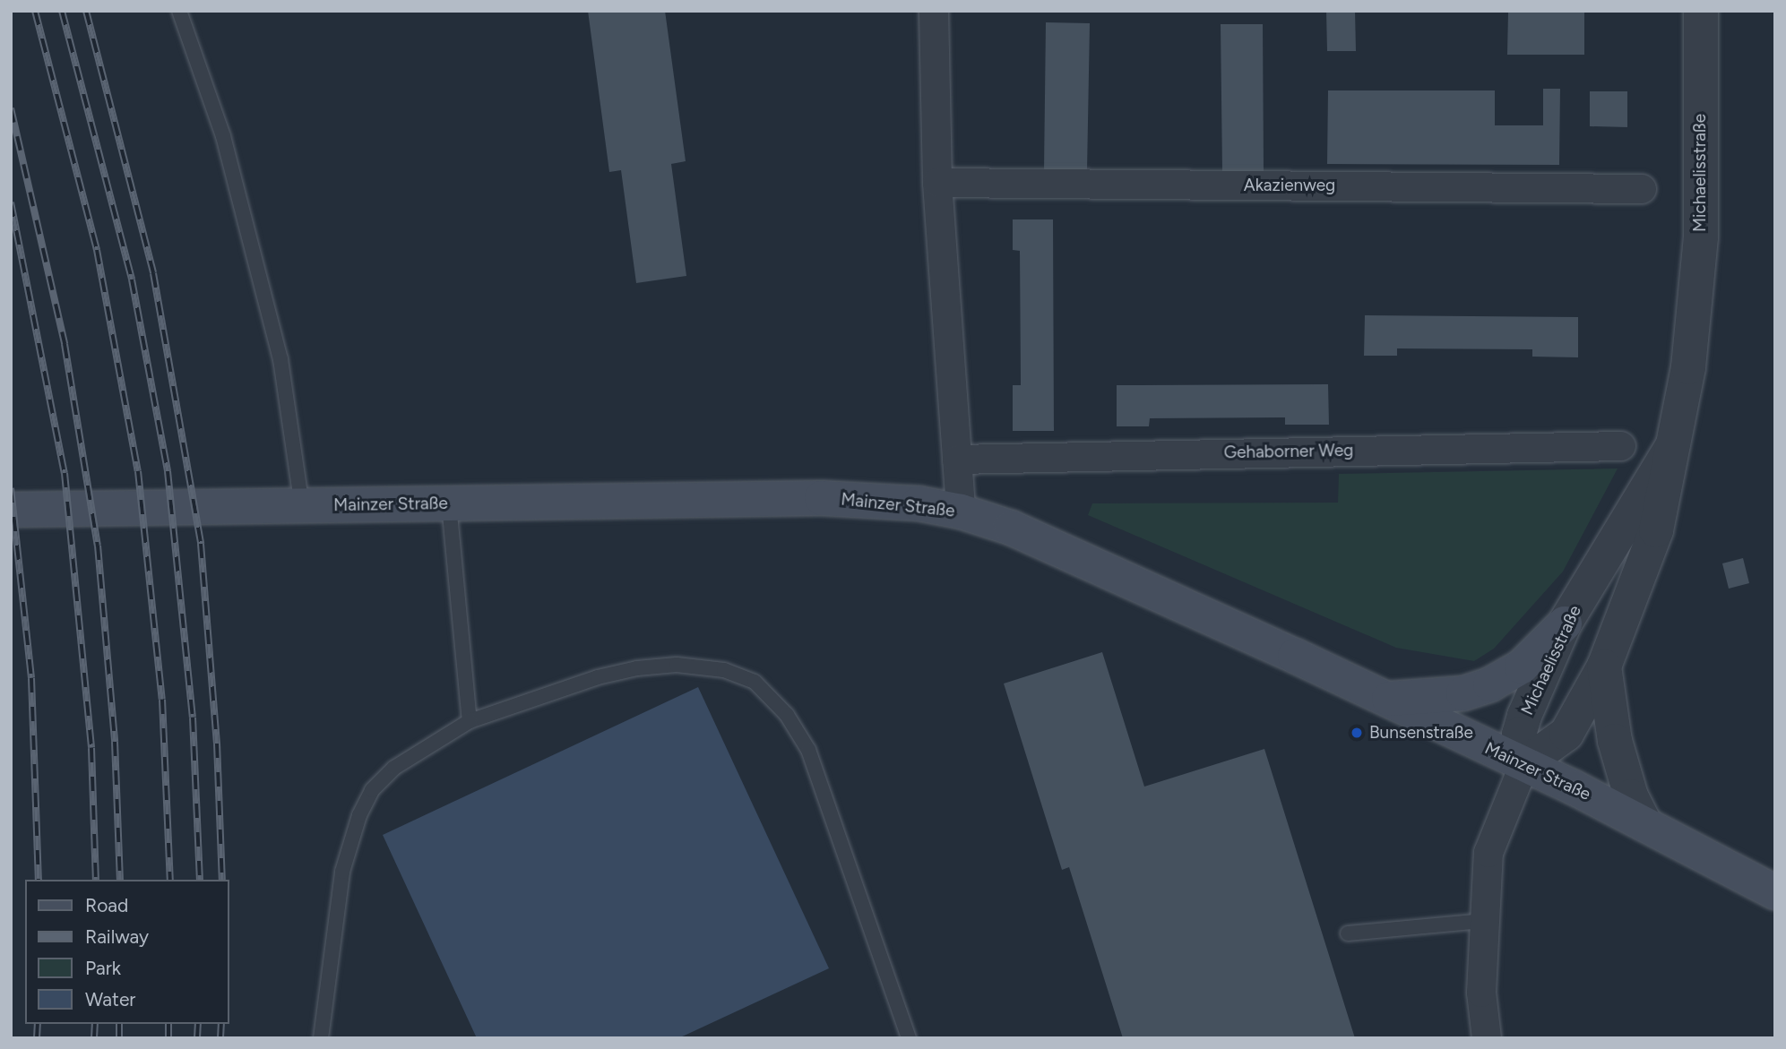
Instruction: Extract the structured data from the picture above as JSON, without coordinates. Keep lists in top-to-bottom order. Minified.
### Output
{"streets":{"main road":["Mainzer Straße"],"street":["Michaelisstraße","Akazienweg","Gehaborner Weg"]},"crossings":[["Michaelisstraße","Mainzer Straße"]],"places":["Bunsenstraße"],"legend":["Road","Railway","Park","Water"]}
